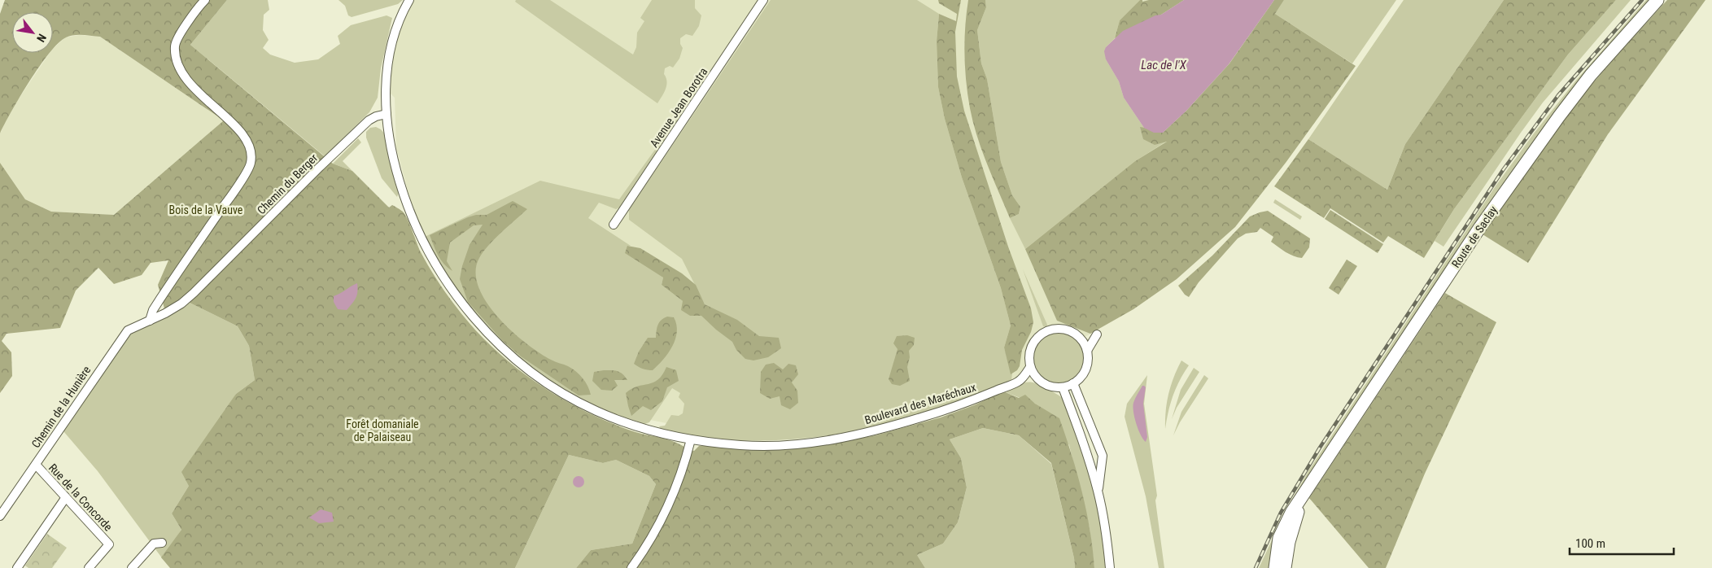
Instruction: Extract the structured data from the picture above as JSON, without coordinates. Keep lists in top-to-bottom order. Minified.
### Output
{"streets":{"main road":["Route de Saclay"],"street":["Avenue Jean Borotra","Chemin du Berger","Boulevard des Maréchaux","Chemin de la Hunière","Rue de la Concorde"]},"crossings":[["Chemin du Berger","Boulevard des Maréchaux"],["Chemin du Berger","Chemin de la Hunière"],["Chemin de la Hunière","Rue de la Concorde"]],"water":["Lac de l'X"],"parks":["Bois de la Vauve","Forêt domaniale de Palaiseau"],"scale_bar":"100 m","north":"bottom right"}
